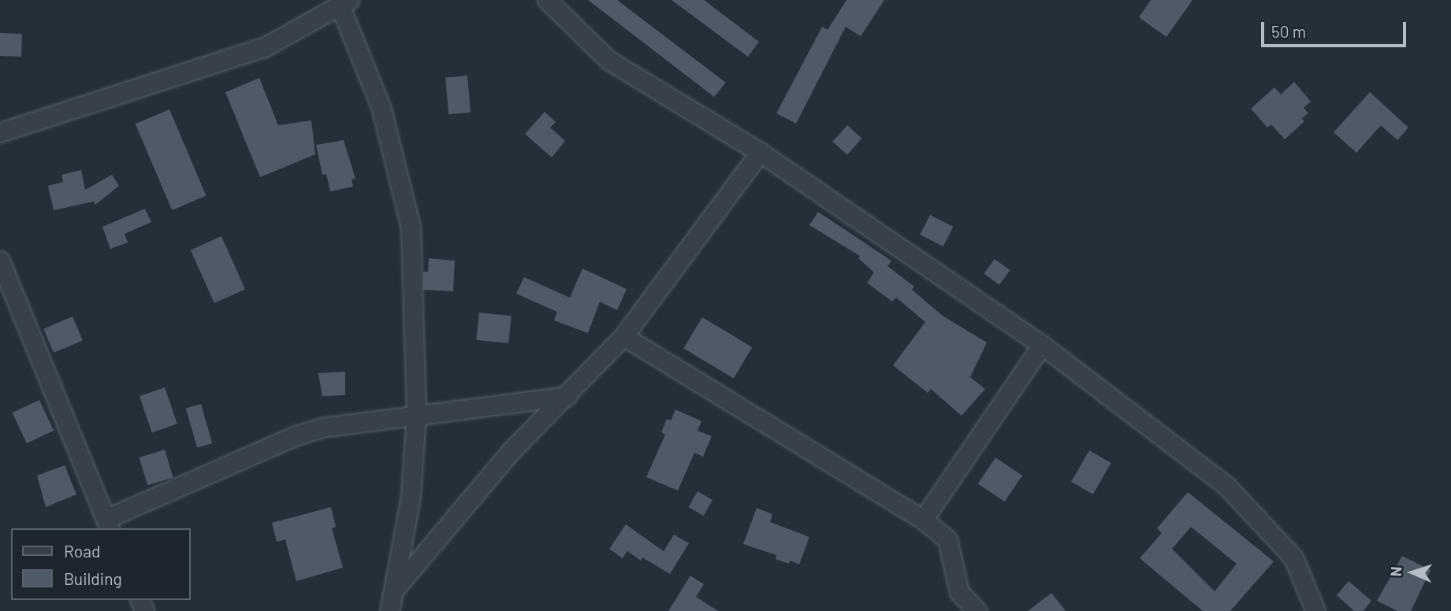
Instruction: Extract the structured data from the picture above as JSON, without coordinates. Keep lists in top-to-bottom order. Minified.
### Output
{"legend":["Road","Building"],"scale_bar":"50 m","north":"left"}
